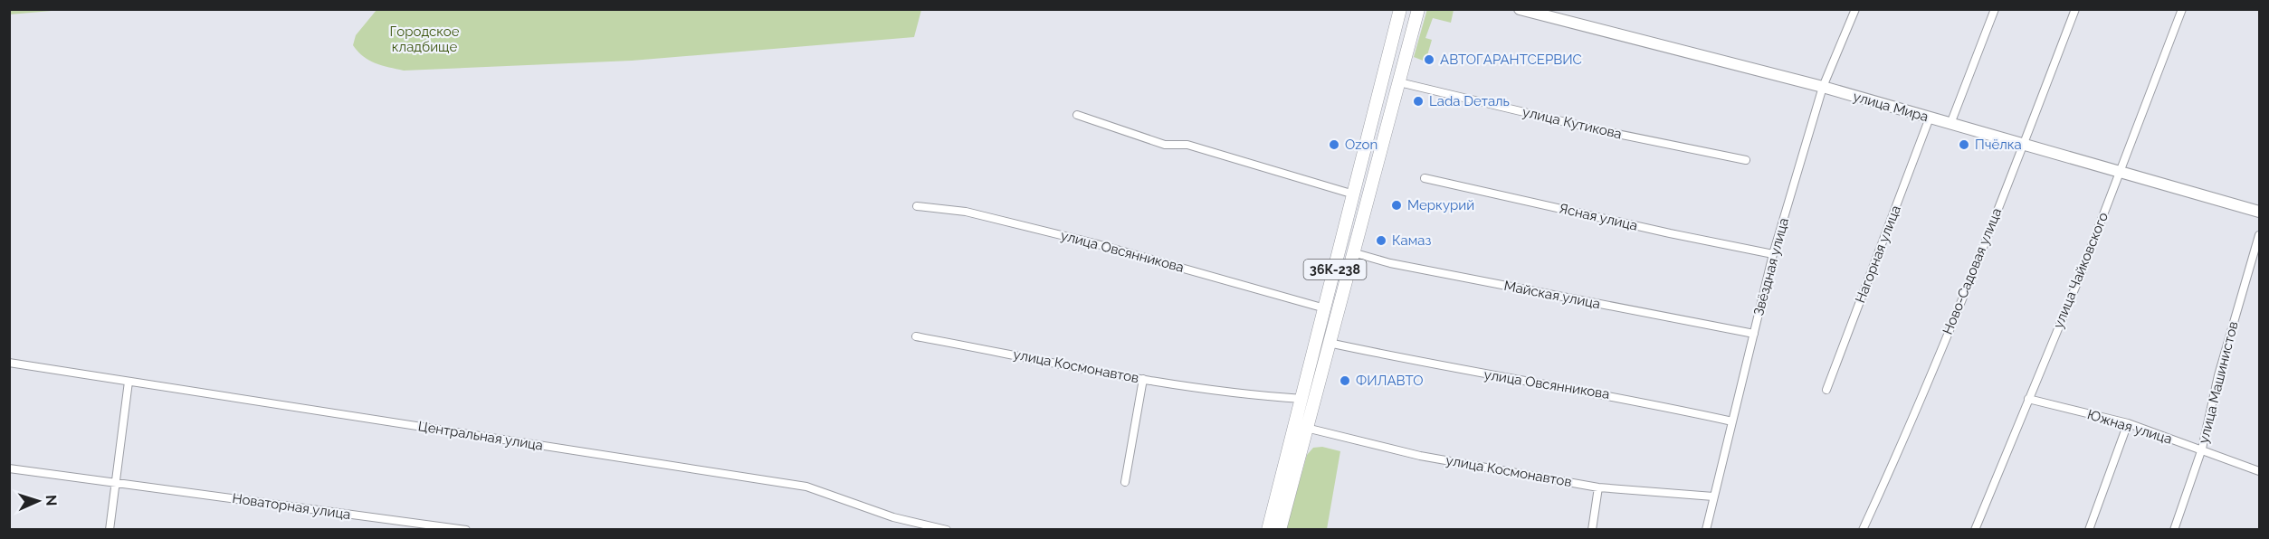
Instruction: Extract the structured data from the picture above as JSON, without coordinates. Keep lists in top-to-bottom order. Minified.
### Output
{"streets":{"main road":["улица Мира","36К-238"],"street":["улица Кутикова","Ясная улица","улица Овсянникова","Нагорная улица","Звёздная улица","улица Чайковского","Ново-Садовая улица","Майская улица","улица Космонавтов","улица Машинистов","Южная улица","Центральная улица","Новаторная улица"]},"crossings":[["улица Мира","Нагорная улица"],["улица Мира","Звёздная улица"],["улица Мира","улица Чайковского"],["улица Мира","Ново-Садовая улица"],["Ясная улица","Звёздная улица"],["улица Овсянникова","Звёздная улица"],["улица Овсянникова","36К-238"],["Звёздная улица","Майская улица"],["Звёздная улица","улица Космонавтов"],["36К-238","улица Космонавтов"],["улица Чайковского","Южная улица"],["улица Машинистов","Южная улица"]],"parks":["Городское кладбище"],"places":["АВТОГАРАНТСЕРВИС","Lada Dеталь","Ozon","Пчёлка","Меркурий","Камаз","ФИЛАВТО"],"north":"right"}
